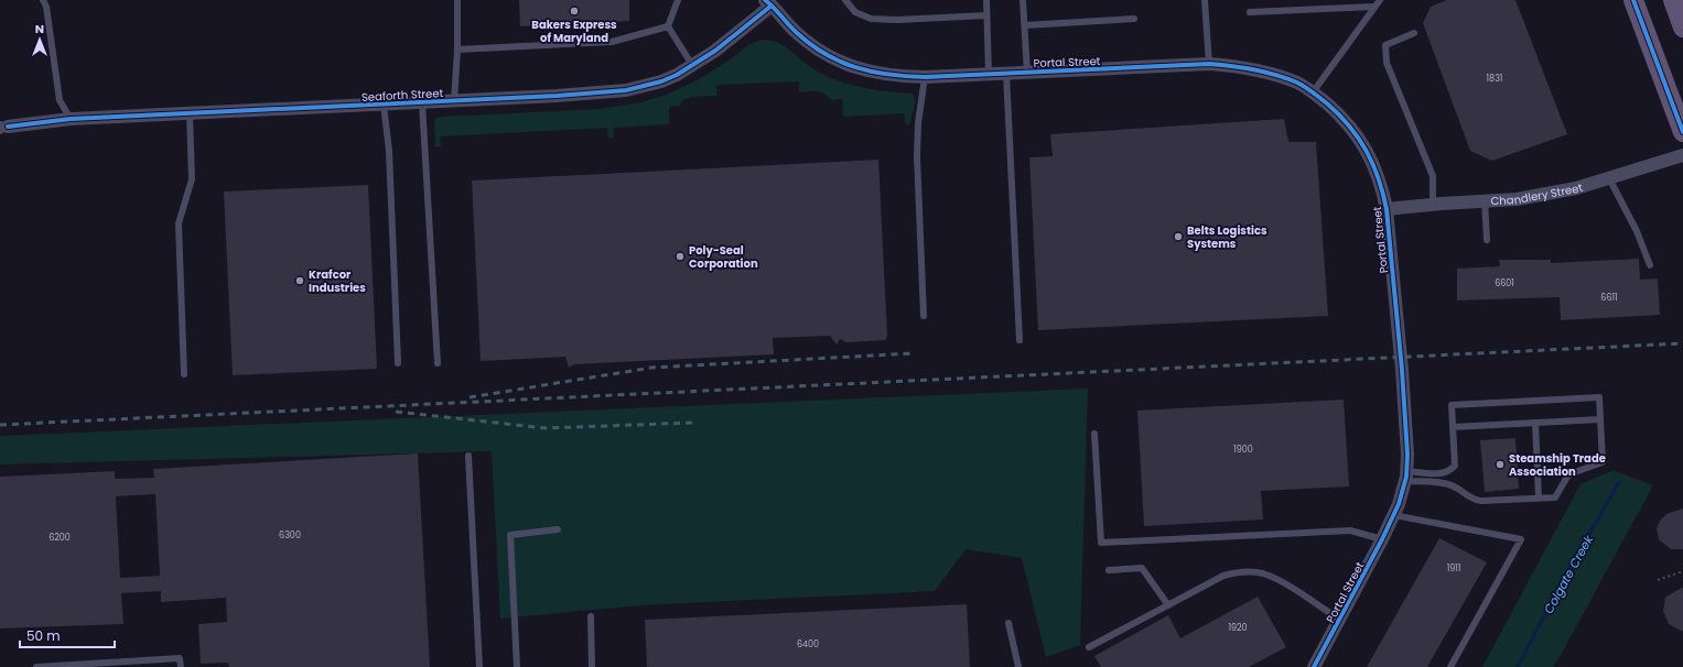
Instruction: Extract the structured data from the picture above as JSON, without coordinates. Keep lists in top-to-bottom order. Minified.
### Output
{"streets":{"street":["Portal Street","Seaforth Street","Chandlery Street"]},"crossings":[["Portal Street","Seaforth Street"],["Portal Street","Chandlery Street"]],"water":["Colgate Creek"],"places":["Bakers Express of Maryland","Belts Logistics Systems","Poly-Seal Corporation","Krafcor Industries","Steamship Trade Association"],"house_numbers":["1831","6601","6611","1900","6300","6200","1911","1920","6400"],"scale_bar":"50 m","north":"top"}
